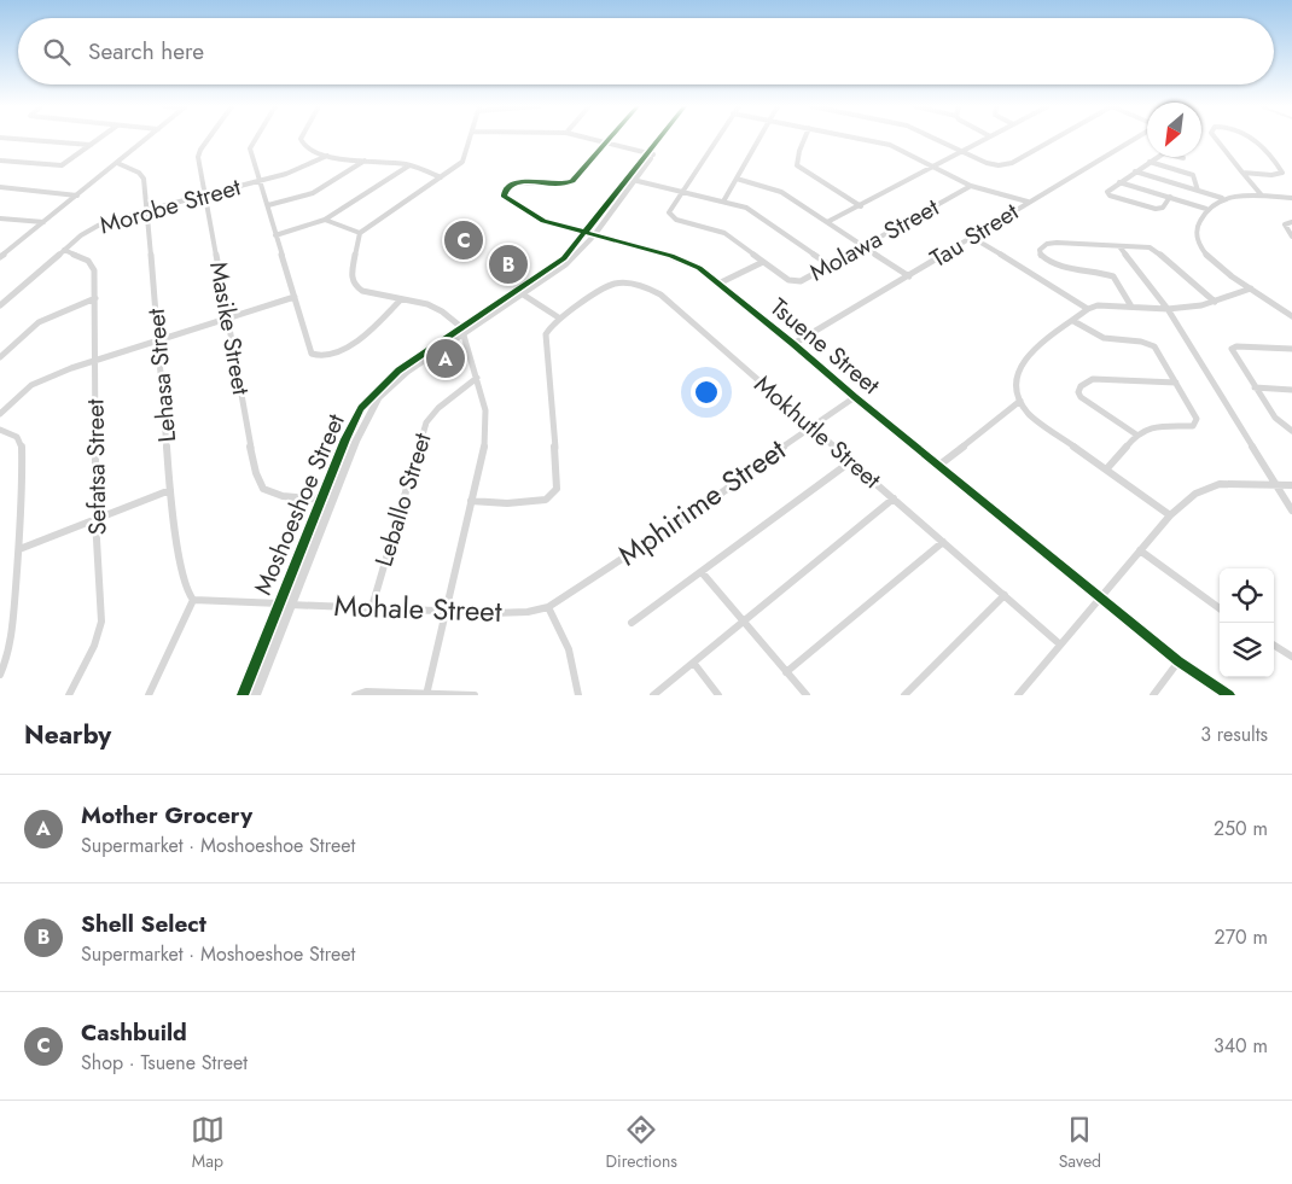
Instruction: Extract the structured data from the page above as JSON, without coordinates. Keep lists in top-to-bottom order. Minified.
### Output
{"streets":{"street":["Morobe Street","Tau Street","Molawa Street","Masike Street","Tsuene Street","Lehasa Street","Mokhutle Street","Sefatsa Street","Leballo Street","Mphirime Street","Moshoeshoe Street","Mohale Street"]},"crossings":[["Morobe Street","Masike Street"],["Morobe Street","Lehasa Street"],["Morobe Street","Sefatsa Street"],["Tau Street","Tsuene Street"],["Masike Street","Moshoeshoe Street"],["Tsuene Street","Mphirime Street"],["Tsuene Street","Moshoeshoe Street"],["Lehasa Street","Mohale Street"],["Mokhutle Street","Mphirime Street"],["Leballo Street","Mohale Street"],["Mphirime Street","Mohale Street"],["Moshoeshoe Street","Mohale Street"]],"north":"bottom left","page":{"search":"Search here","pins":["C","B","A"],"heading":["Nearby","3 results"],"list":[{"mark":"A","name":"Mother Grocery","note":"Supermarket · Moshoeshoe Street","value":"250 m"},{"mark":"B","name":"Shell Select","note":"Supermarket · Moshoeshoe Street","value":"270 m"},{"mark":"C","name":"Cashbuild","note":"Shop · Tsuene Street","value":"340 m"}],"nav":["Map","Directions","Saved"]}}
